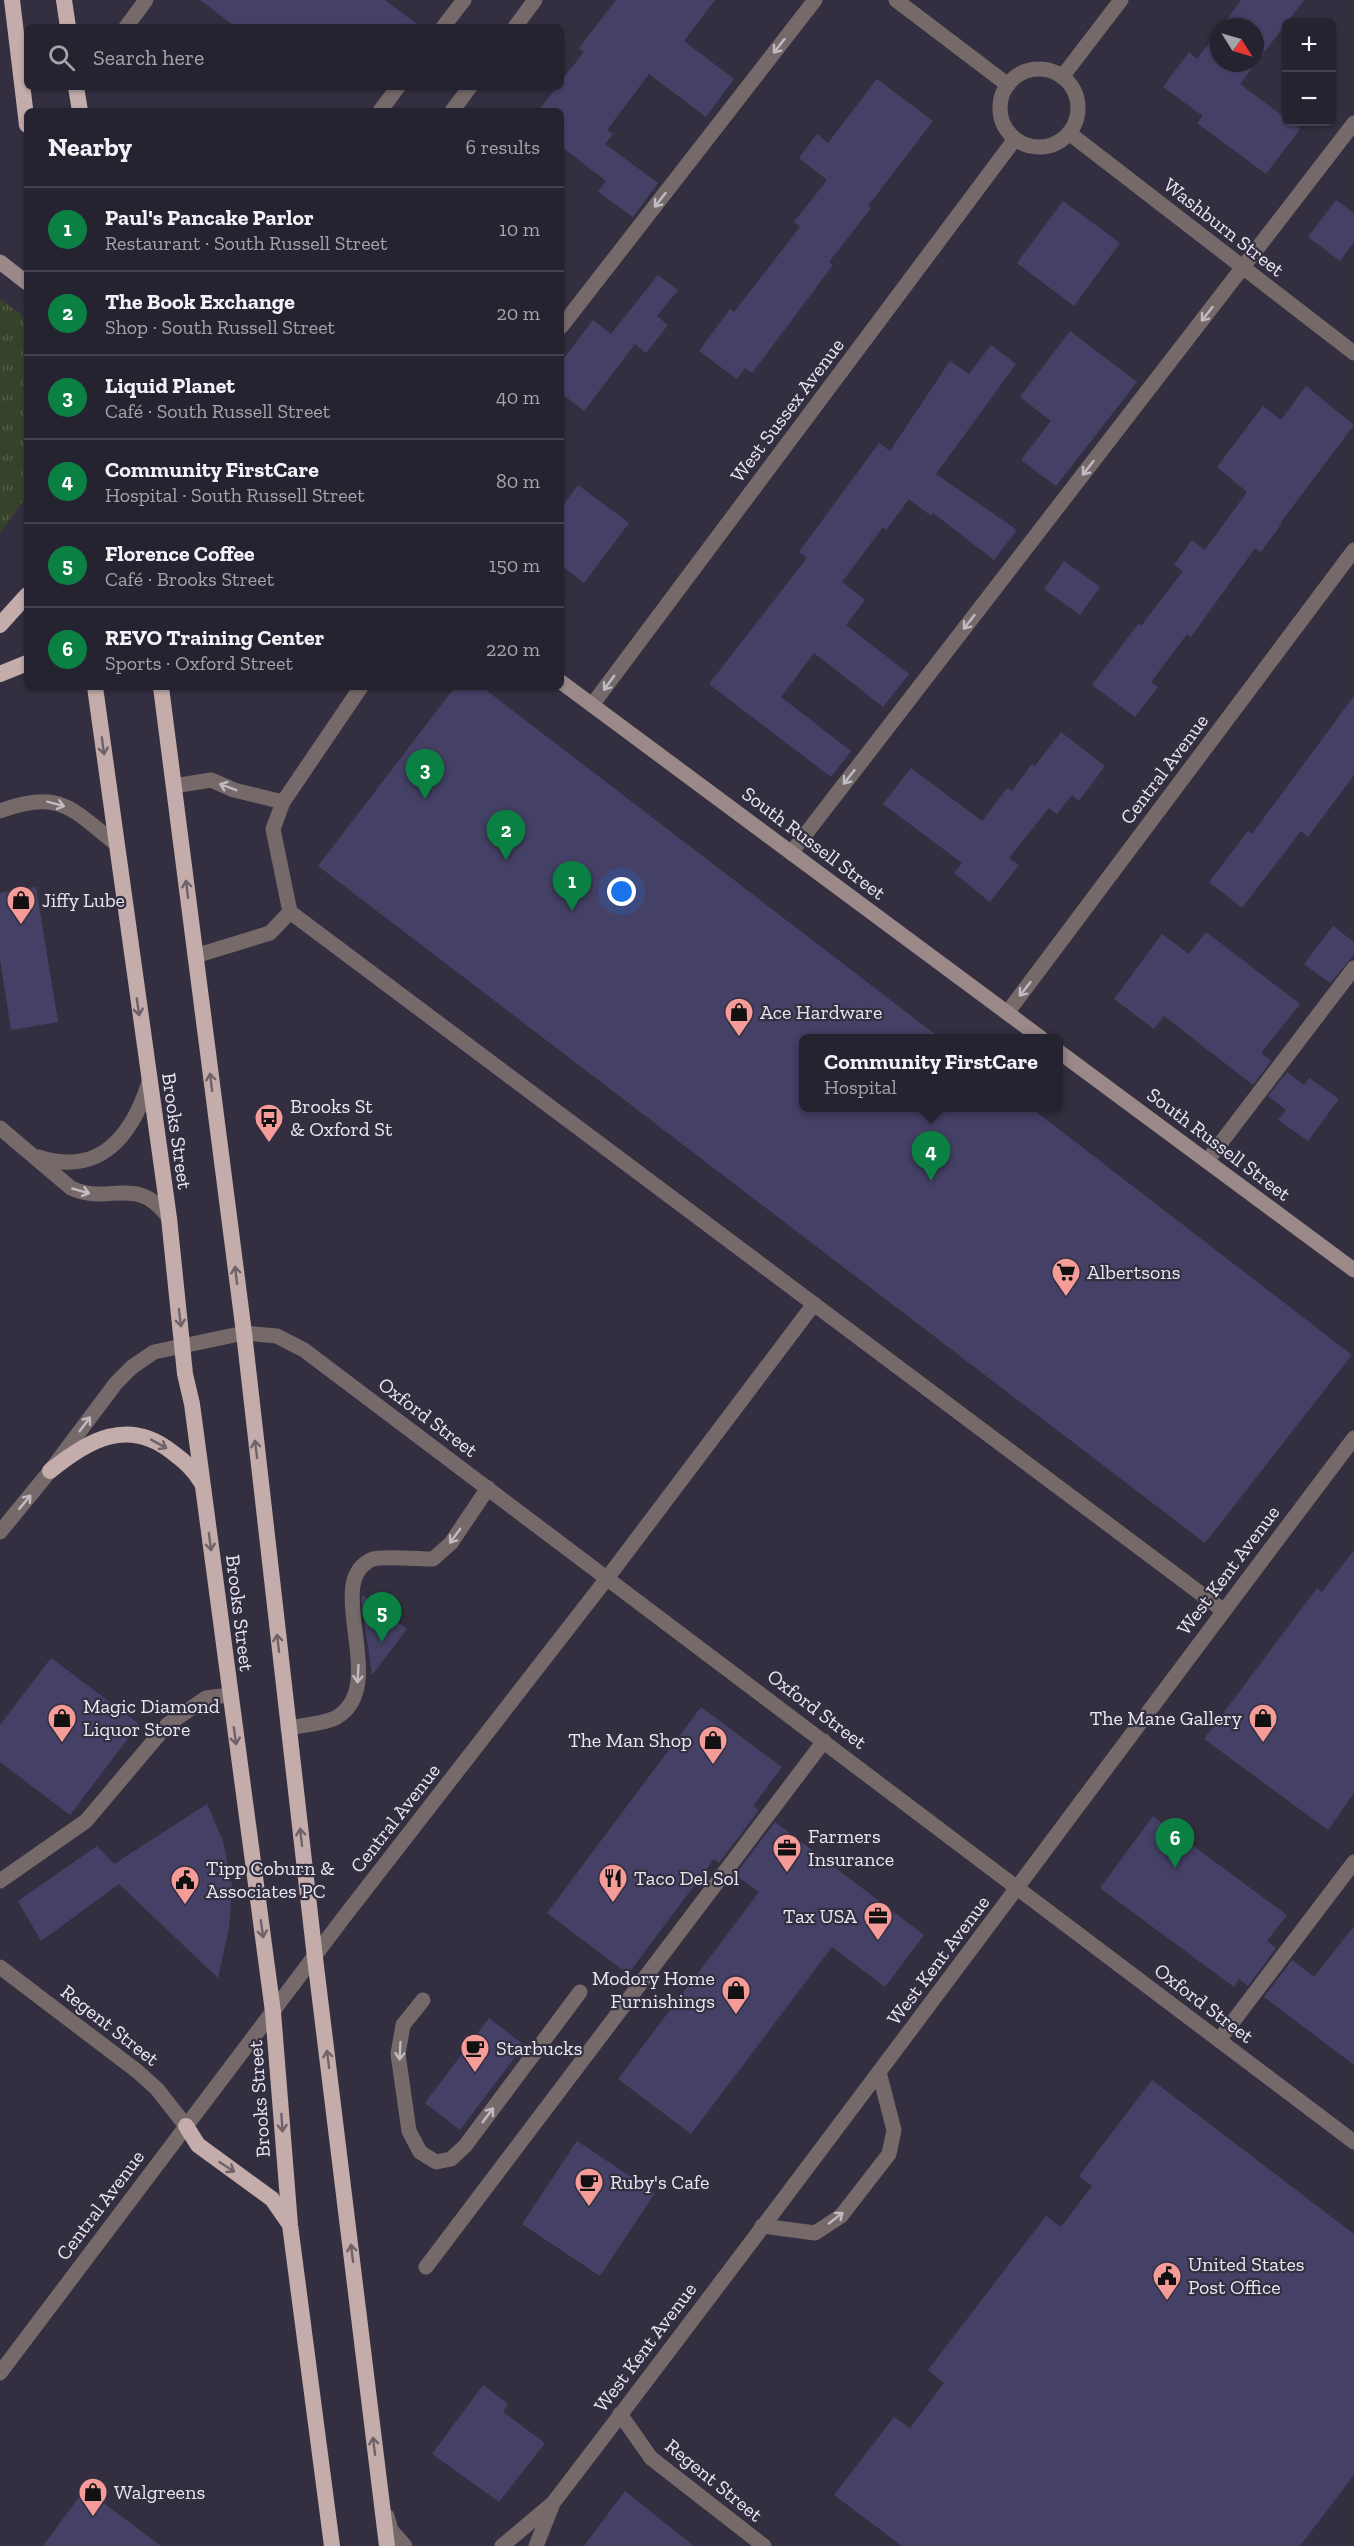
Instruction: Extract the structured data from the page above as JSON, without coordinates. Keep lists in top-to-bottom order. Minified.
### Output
{"streets":{"highway":["Brooks Street"],"main road":["South Russell Street"],"street":["Washburn Street","West Sussex Avenue","Central Avenue","Oxford Street","West Kent Avenue","Regent Street"]},"crossings":[["Washburn Street","West Sussex Avenue"],["West Sussex Avenue","South Russell Street"],["Central Avenue","South Russell Street"],["Central Avenue","Brooks Street"],["Central Avenue","Oxford Street"],["Central Avenue","Regent Street"],["Brooks Street","Oxford Street"],["Oxford Street","West Kent Avenue"],["West Kent Avenue","Regent Street"]],"one_way":["West Sussex Avenue"],"places":{"shop":["Jiffy Lube","Ace Hardware","Magic Diamond Liquor Store","The Mane Gallery","The Man Shop","Modory Home Furnishings","Walgreens"],"bus stop":["Brooks St & Oxford St"],"supermarket":["Albertsons"],"office":["Farmers Insurance","Tax USA"],"restaurant":["Taco Del Sol"],"public building":["Tipp Coburn & Associates PC","United States Post Office"],"cafe":["Starbucks","Ruby's Cafe"]},"north":"bottom right","page":{"map_buttons":["+","−"],"search":"Search here","heading":["Nearby","6 results"],"list":[{"mark":"1","name":"Paul's Pancake Parlor","note":"Restaurant · South Russell Street","value":"10 m"},{"mark":"2","name":"The Book Exchange","note":"Shop · South Russell Street","value":"20 m"},{"mark":"3","name":"Liquid Planet","note":"Café · South Russell Street","value":"40 m"},{"mark":"4","name":"Community FirstCare","note":"Hospital · South Russell Street","value":"80 m"},{"mark":"5","name":"Florence Coffee","note":"Café · Brooks Street","value":"150 m"},{"mark":"6","name":"REVO Training Center","note":"Sports · Oxford Street","value":"220 m"}],"pins":["3","2","1","4","5","6"],"popup":["Community FirstCare","Hospital"]}}
